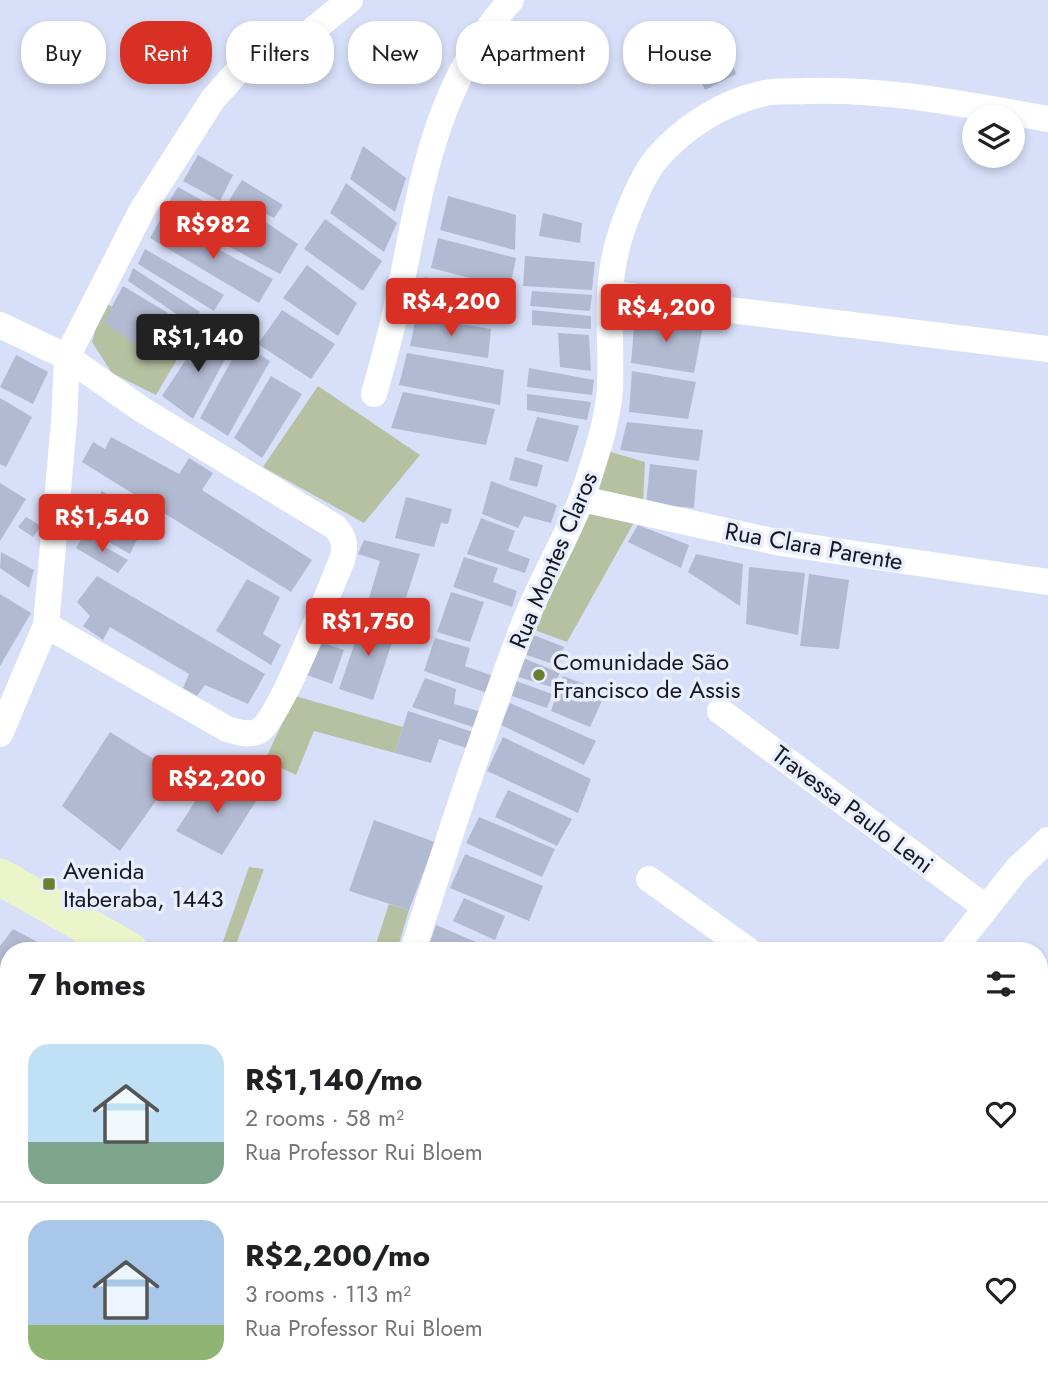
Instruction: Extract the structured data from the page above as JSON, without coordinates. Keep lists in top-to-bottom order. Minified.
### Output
{"streets":{"street":["Rua Clara Parente","Rua Montes Claros","Travessa Paulo Leni"]},"crossings":[["Rua Clara Parente","Rua Montes Claros"]],"places":{"other":["Comunidade São Francisco de Assis"],"transit":["Avenida Itaberaba, 1443"]},"page":{"chip":["Buy","Rent","Filters","New","Apartment","House"],"price":["R$982","R$4,200","R$4,200","R$1,140","R$1,540","R$1,750","R$2,200"],"heading":"7 homes","list":[{"name":"R$1,140/mo","note":"2 rooms · 58 m² · Rua Professor Rui Bloem"},{"name":"R$2,200/mo","note":"3 rooms · 113 m² · Rua Professor Rui Bloem"}]}}
